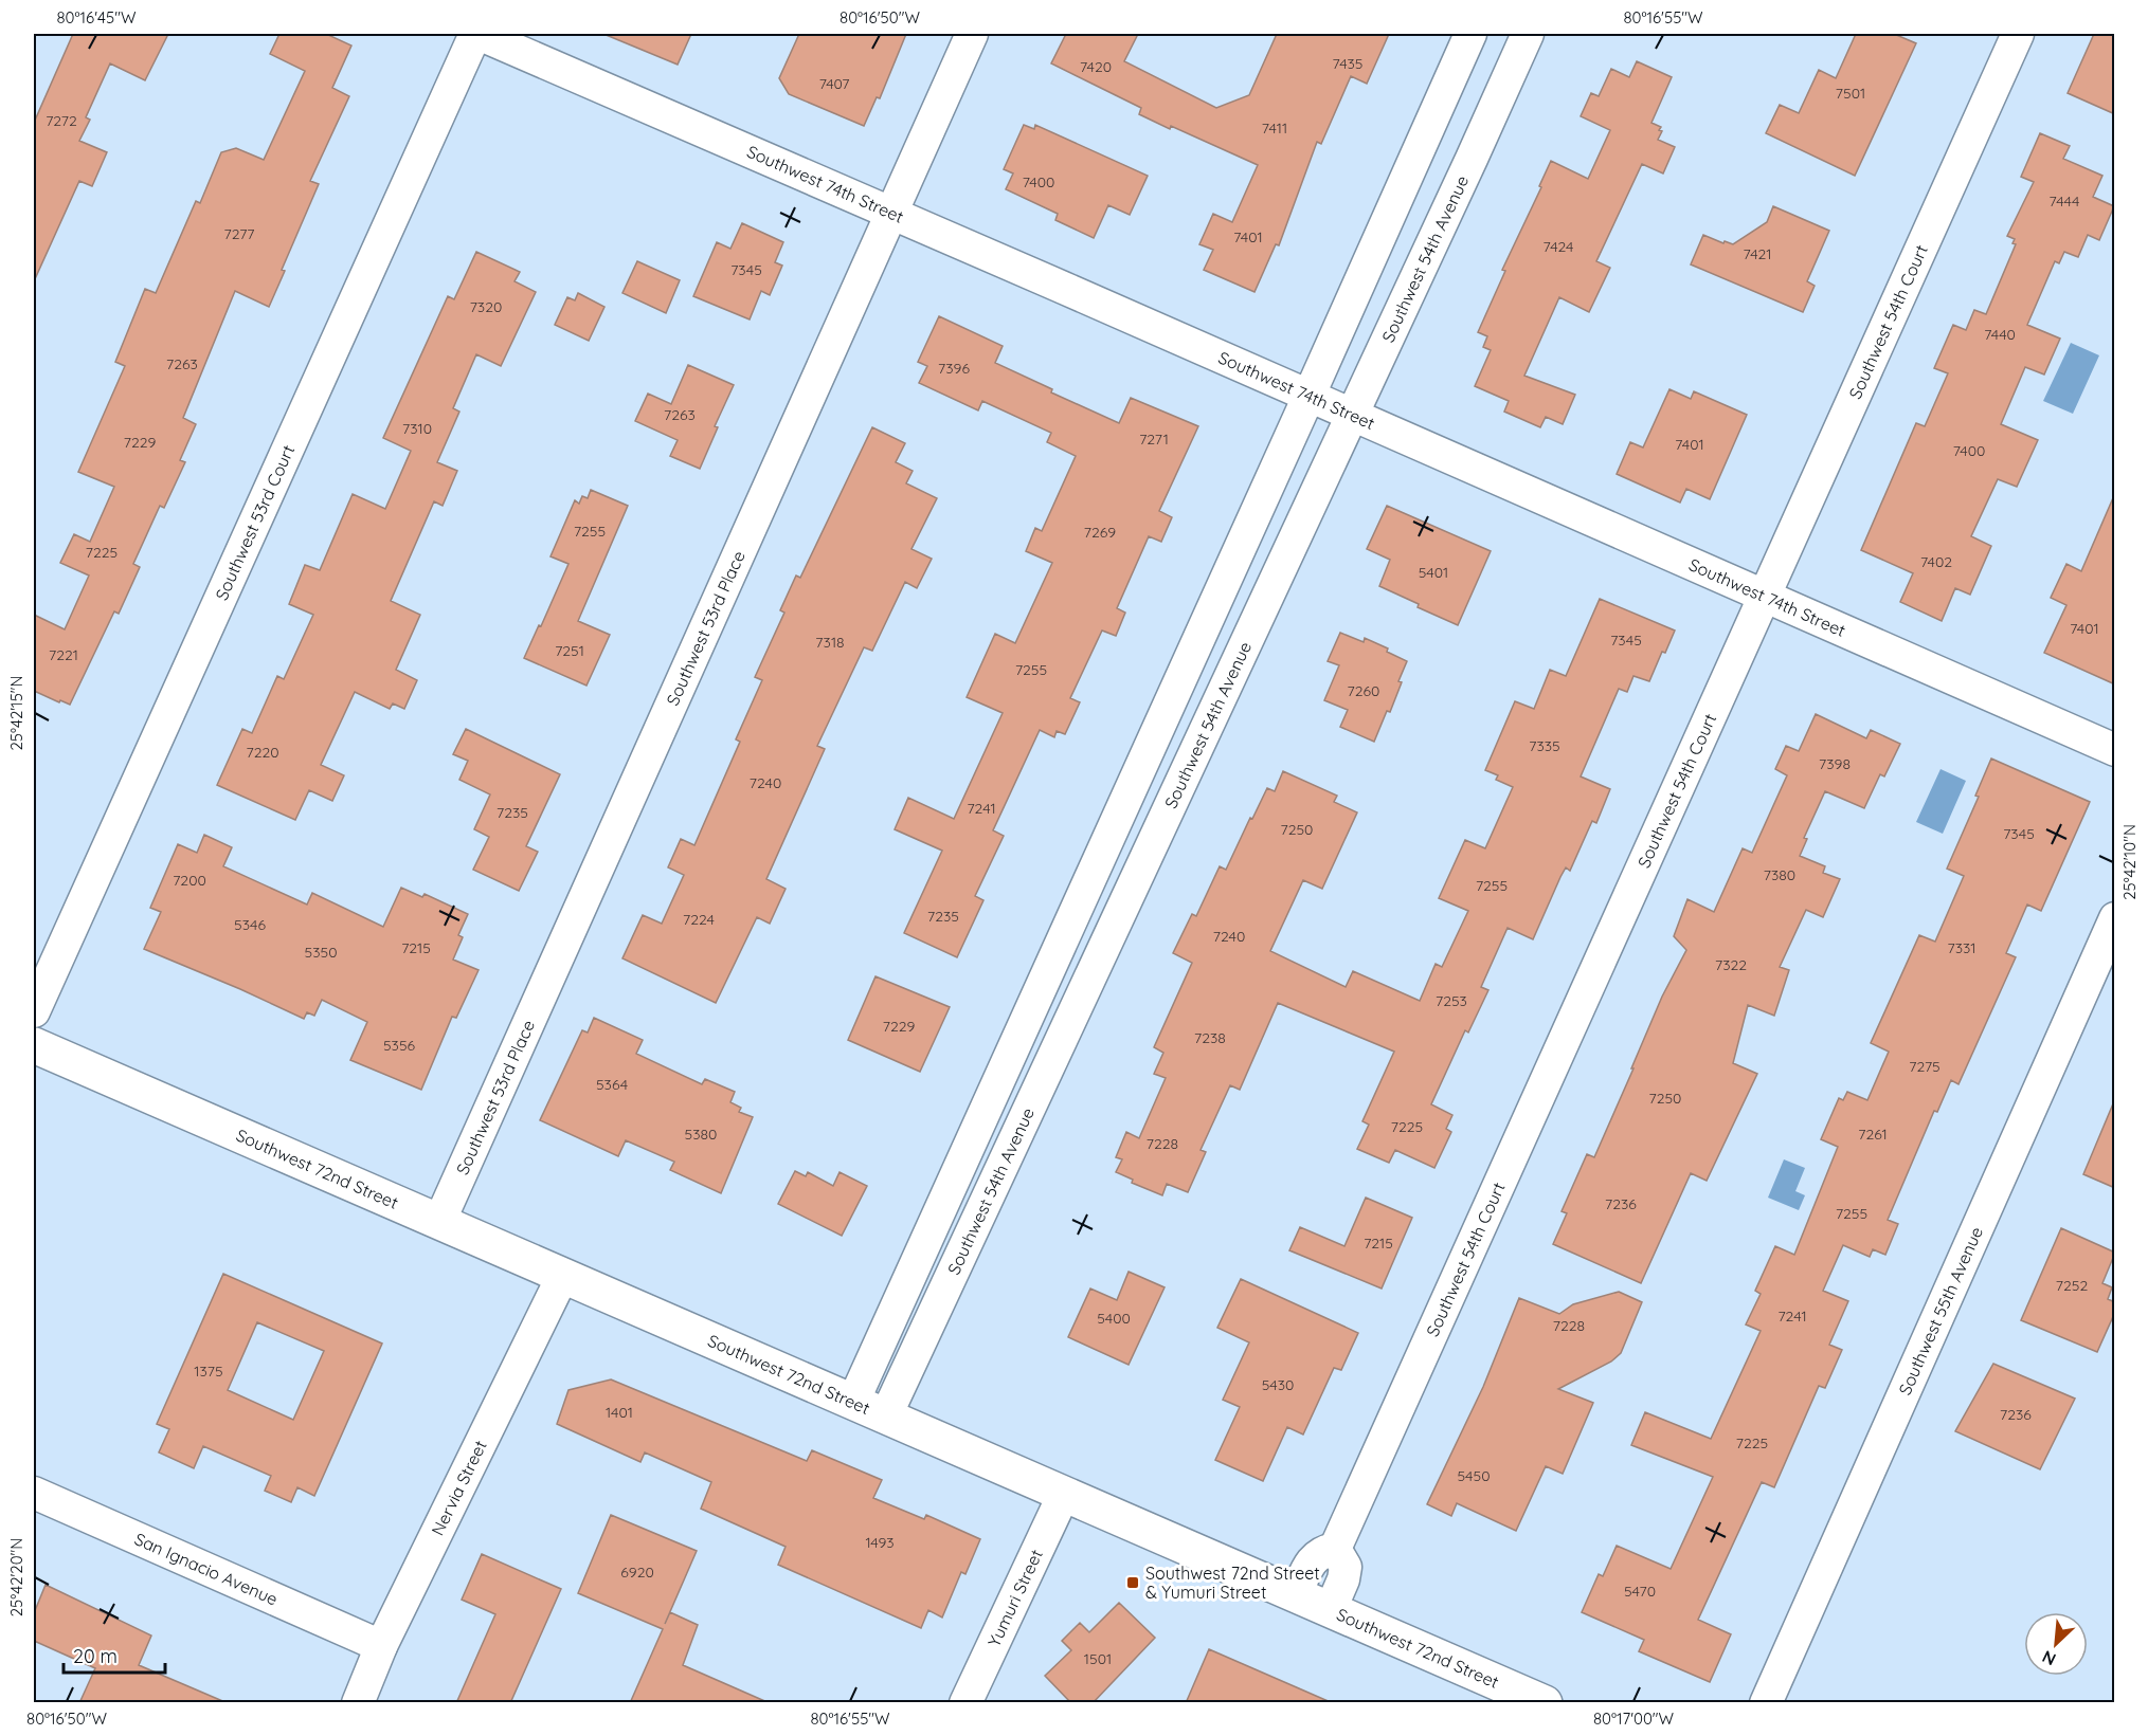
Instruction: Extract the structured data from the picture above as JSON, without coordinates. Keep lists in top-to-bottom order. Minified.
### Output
{"streets":{"main road":["Southwest 72nd Street"],"street":["Southwest 74th Street","Southwest 54th Avenue","Southwest 54th Court","Southwest 53rd Court","Southwest 53rd Place","Southwest 55th Avenue","Nervia Street","San Ignacio Avenue","Yumuri Street"]},"crossings":[["Southwest 74th Street","Southwest 54th Avenue"],["Southwest 74th Street","Southwest 54th Court"],["Southwest 74th Street","Southwest 53rd Court"],["Southwest 74th Street","Southwest 53rd Place"],["Southwest 54th Avenue","Southwest 72nd Street"],["Southwest 53rd Place","Southwest 72nd Street"],["Southwest 72nd Street","Nervia Street"],["Southwest 72nd Street","Yumuri Street"],["Nervia Street","San Ignacio Avenue"]],"places":{"transit":["Southwest 72nd Street & Yumuri Street"]},"house_numbers":["7435","7420","7407","7501","7272","7411","7400","7444","7277","7401","7424","7421","7345","7320","7440","7263","7396","7263","7310","7271","7229","7401","7400","7255","7269","7225","7402","5401","7401","7345","7318","7251","7221","7255","7260","7335","7220","7398","7240","7241","7235","7250","7345","7380","7200","7255","7235","7224","5346","7240","7215","7331","5350","7322","7253","7229","7238","5356","7275","5364","7250","7225","5380","7261","7228","7236","7255","7215","7252","7241","5400","7228","1375","5430","1401","7236","7225","5450","1493","6920","5470","1501"],"scale_bar":"20 m","north":"bottom left","coordinates":["80°16'45\"W","80°16'50\"W","80°16'55\"W","25°42'15\"N","25°42'10\"N","25°42'20\"N","80°17'00\"W"]}
